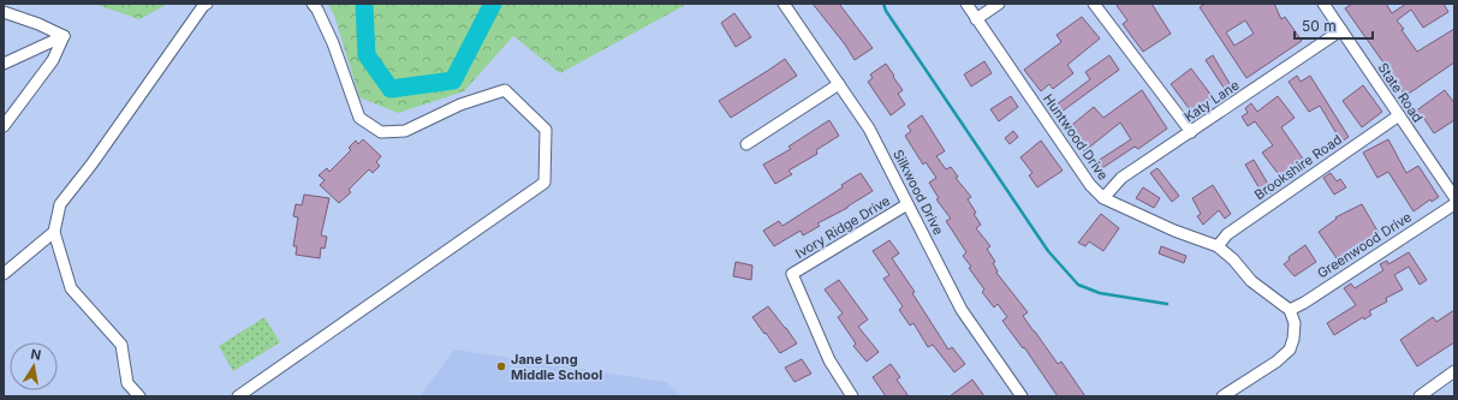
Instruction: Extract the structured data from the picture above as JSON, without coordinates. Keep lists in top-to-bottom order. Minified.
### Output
{"streets":{"street":["State Road","Katy Lane","Huntwood Drive","Brookshire Road","Silkwood Drive","Ivory Ridge Drive","Greenwood Drive"]},"crossings":[["State Road","Katy Lane"],["State Road","Brookshire Road"],["Katy Lane","Huntwood Drive"],["Huntwood Drive","Brookshire Road"],["Huntwood Drive","Greenwood Drive"],["Silkwood Drive","Ivory Ridge Drive"]],"places":["Jane Long Middle School"],"scale_bar":"50 m","north":"top"}
